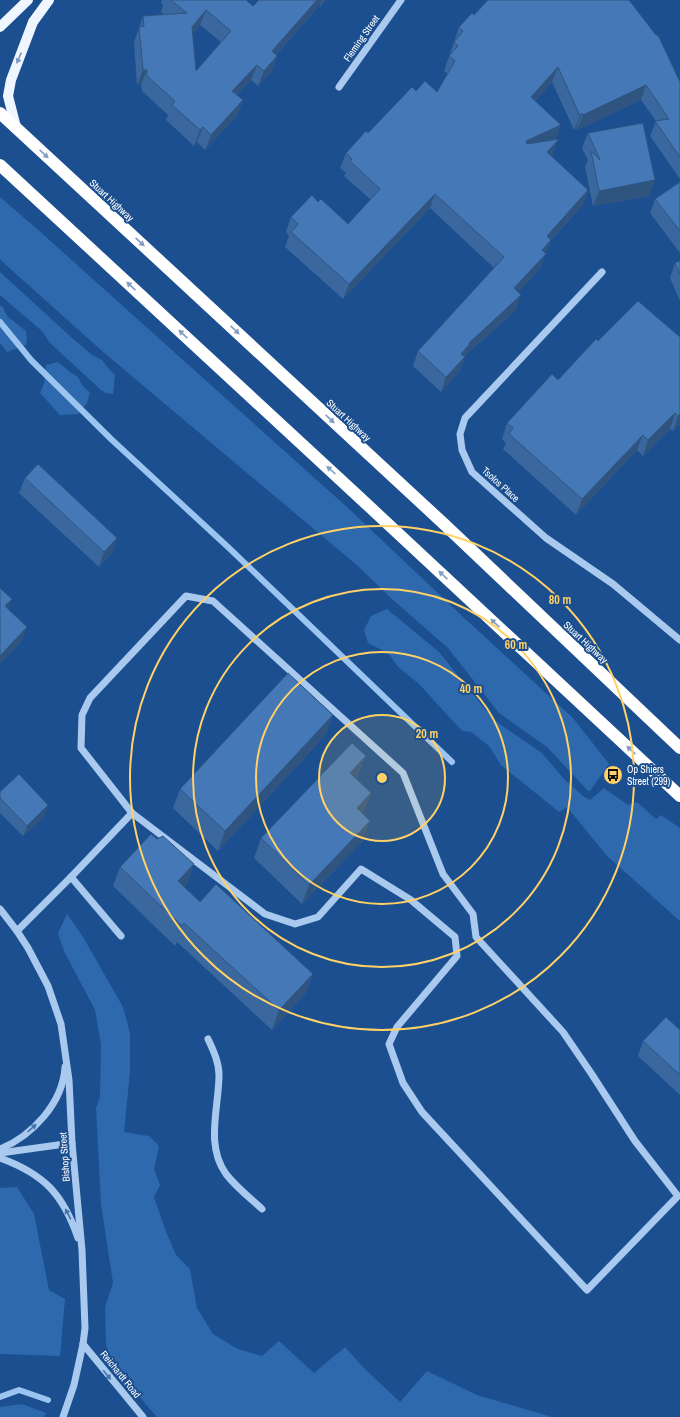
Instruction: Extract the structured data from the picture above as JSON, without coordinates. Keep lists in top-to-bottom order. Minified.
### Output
{"streets":{"highway":["Stuart Highway"],"street":["Fleming Street","Tsolos Place","Bishop Street","Reichardt Road"]},"crossings":[["Bishop Street","Reichardt Road"]],"one_way":["Reichardt Road"],"places":{"bus stop":["Op Shiers Street (299)"]},"rings":["80 m","60 m","40 m","20 m"]}
